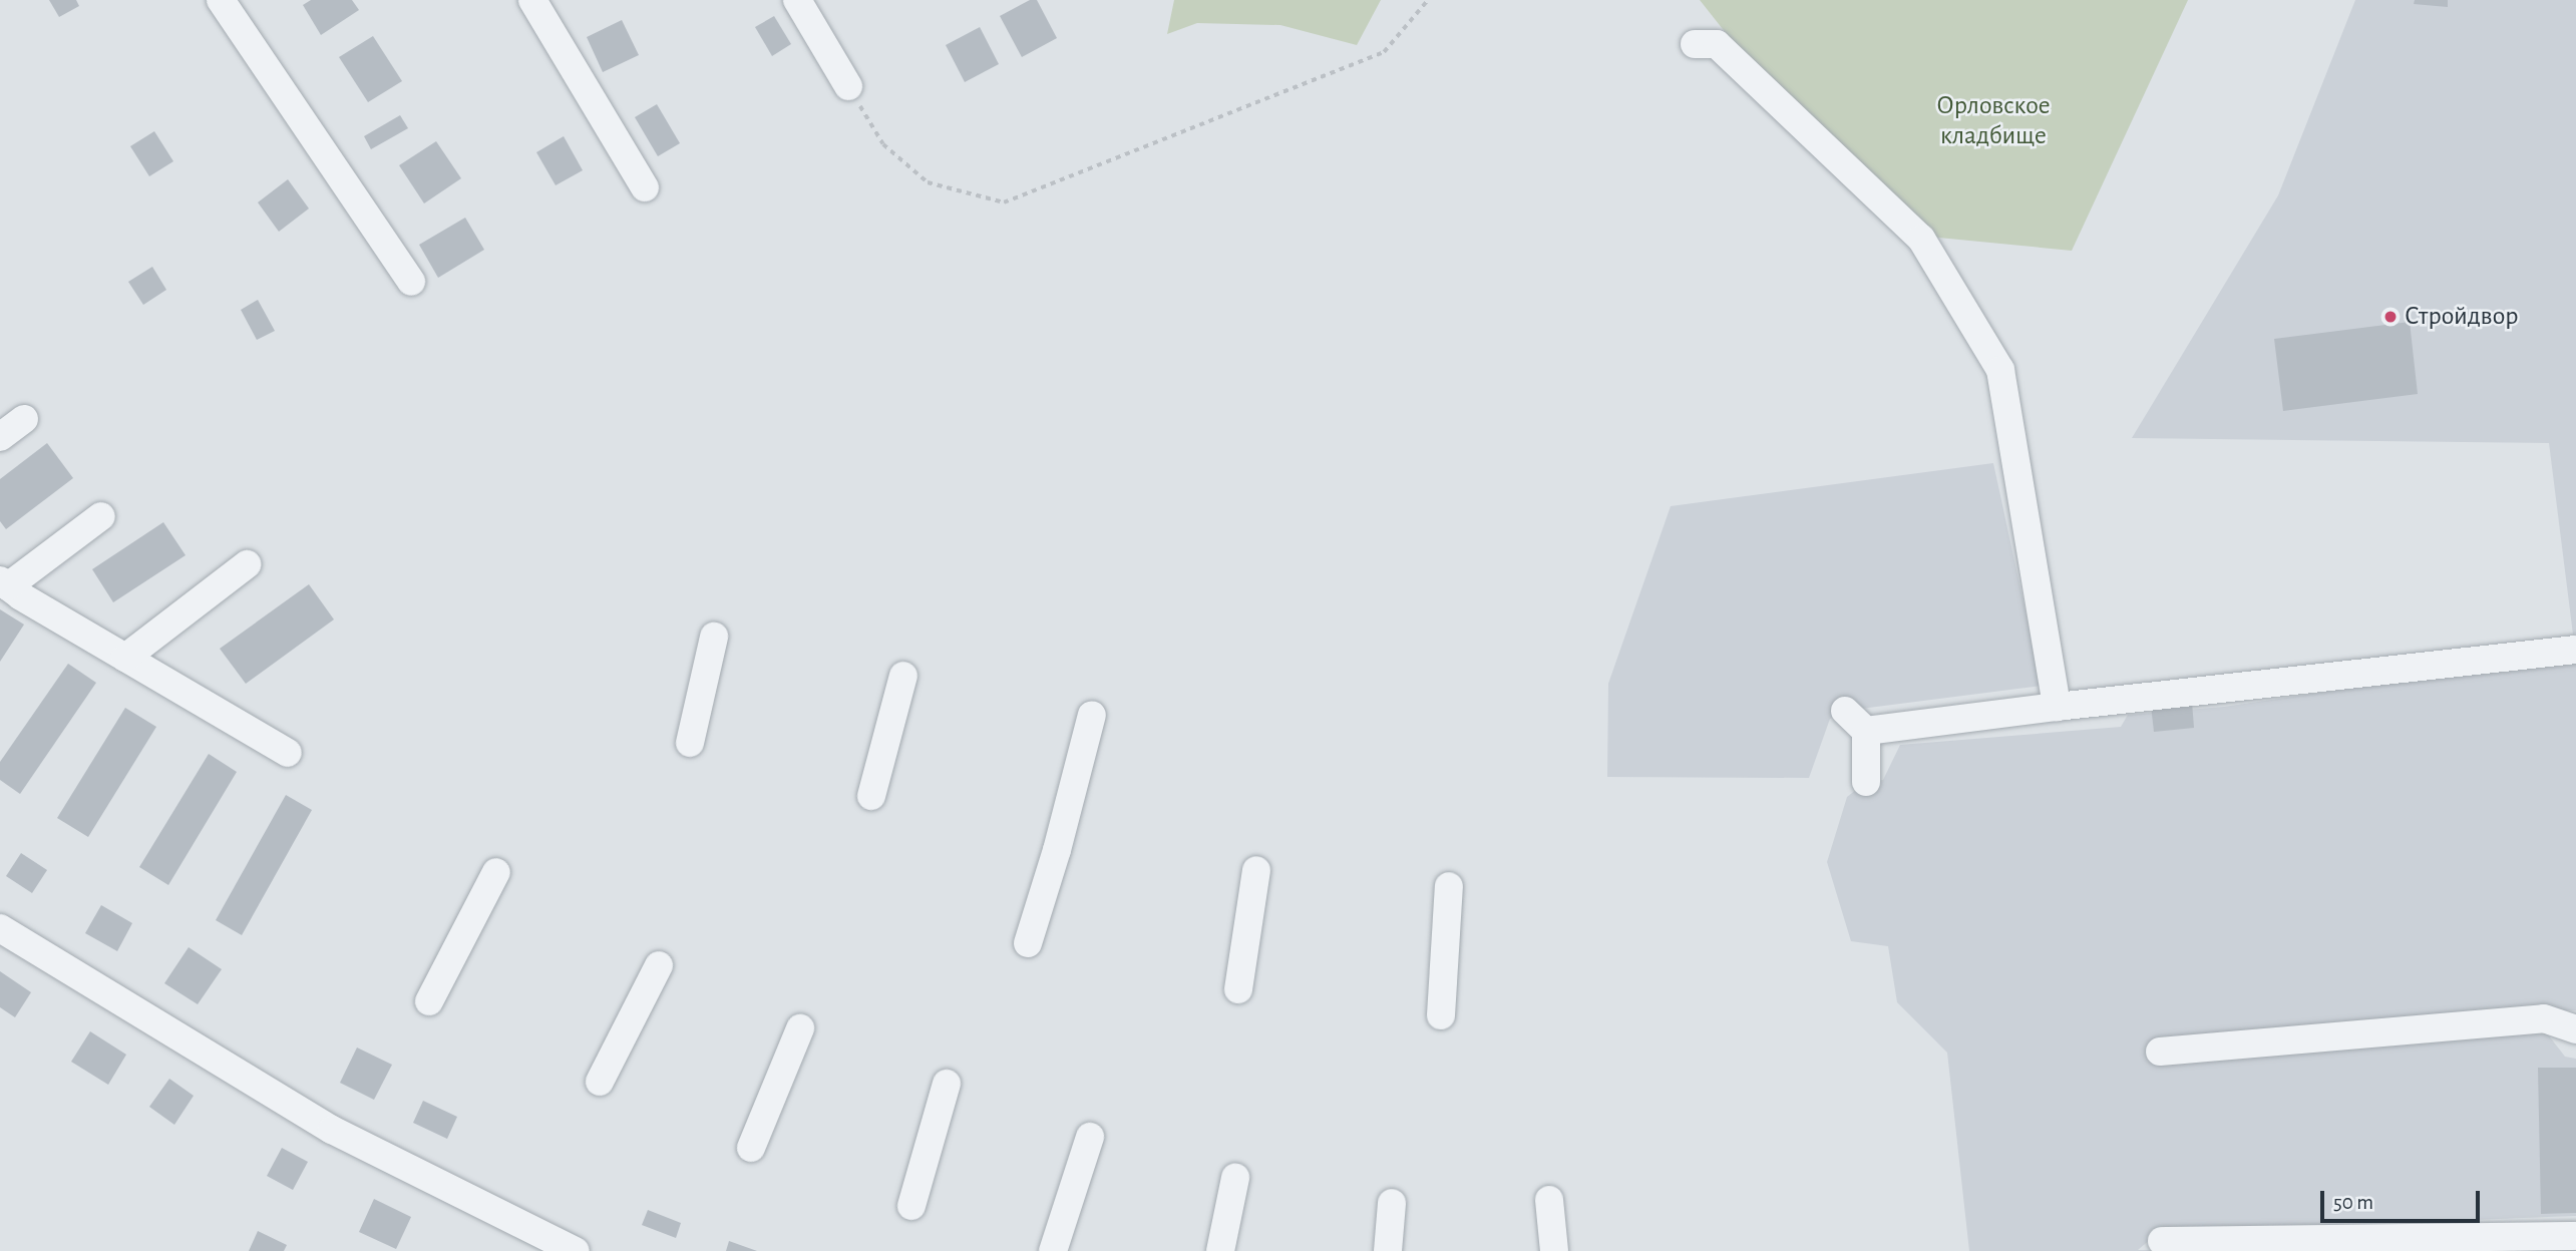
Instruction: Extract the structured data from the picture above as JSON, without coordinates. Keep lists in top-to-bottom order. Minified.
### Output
{"parks":["Орловское кладбище"],"places":["Стройдвор"],"scale_bar":"50 m"}
